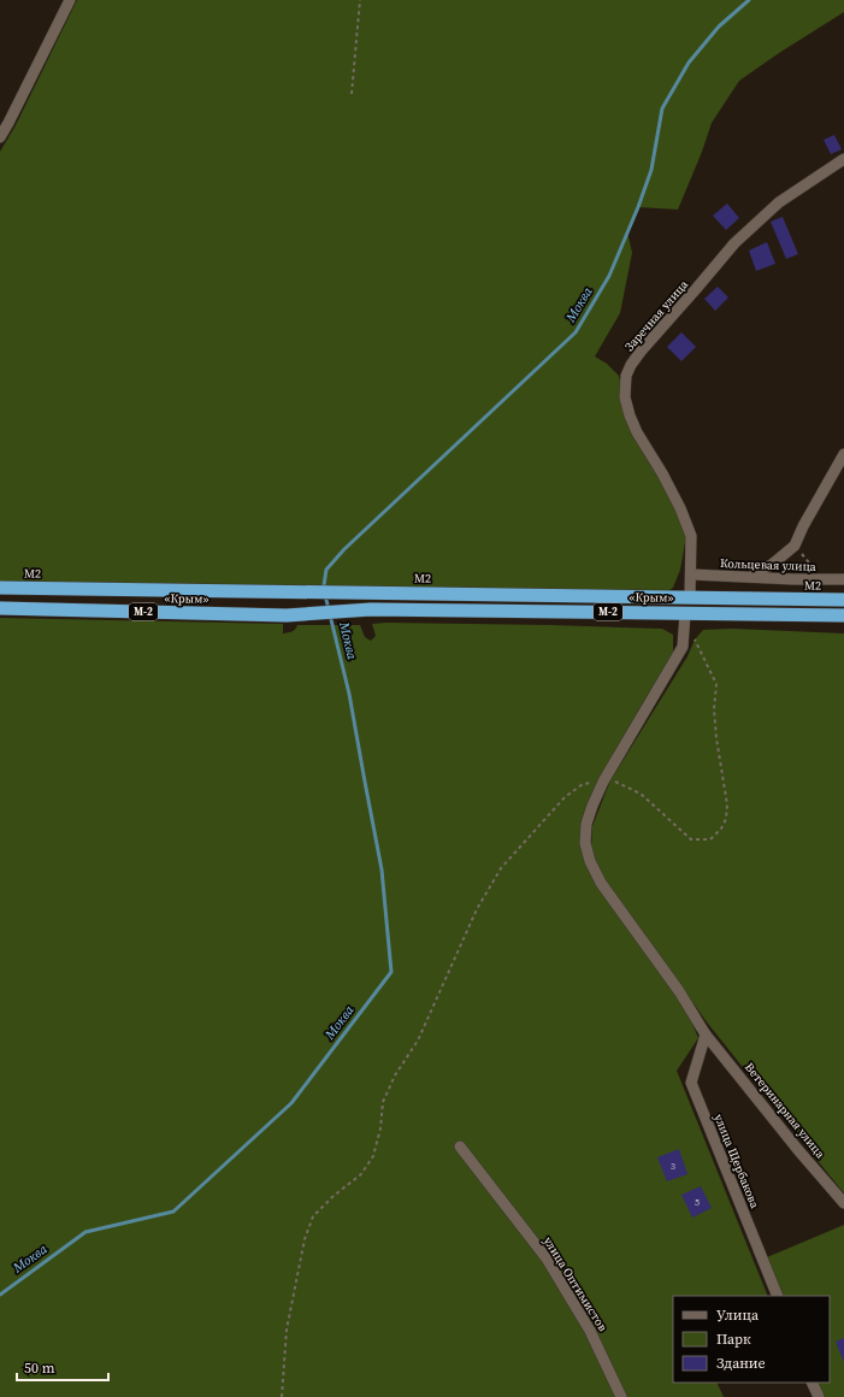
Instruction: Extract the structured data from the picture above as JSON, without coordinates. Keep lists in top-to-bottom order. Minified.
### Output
{"streets":{"highway":["М2","«Крым»","М-2"],"street":["Заречная улица","Кольцевая улица","Ветеринарная улица","улица Щербакова","улица Оптимистов"]},"crossings":[["Заречная улица","Кольцевая улица"],["Заречная улица","М2"],["«Крым»","Ветеринарная улица"],["Ветеринарная улица","улица Щербакова"]],"water":["Моква"],"house_numbers":["3","5"],"legend":["Улица","Парк","Здание"],"scale_bar":"50 m"}
